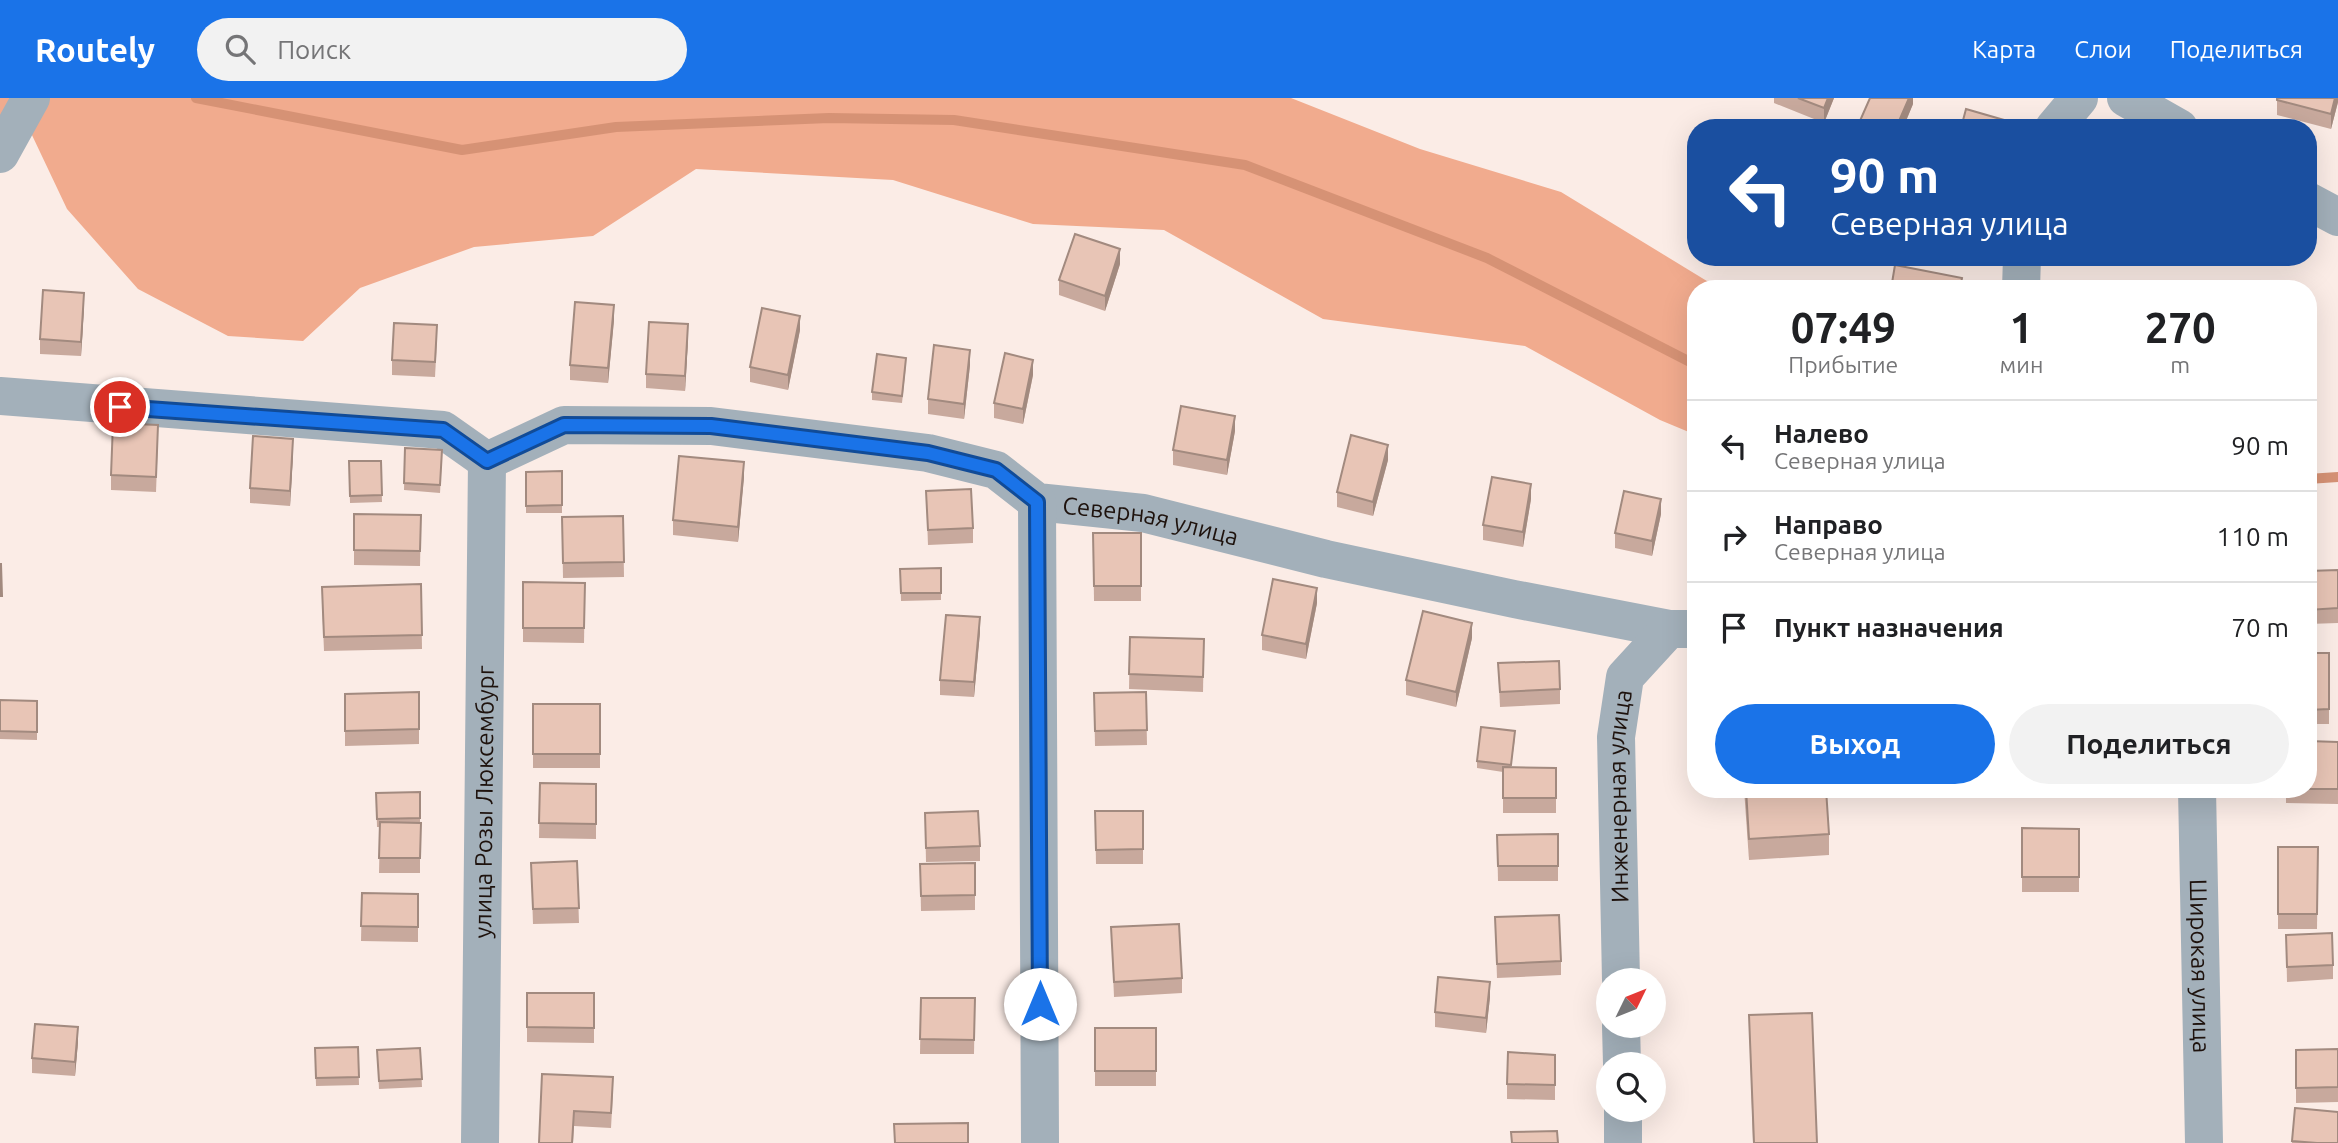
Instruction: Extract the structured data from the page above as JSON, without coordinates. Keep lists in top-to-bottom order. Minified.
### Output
{"streets":{"street":["Северная улица","Инженерная улица","улица Розы Люксембург","Широкая улица"]},"crossings":[["Северная улица","Инженерная улица"],["Северная улица","улица Розы Люксембург"]],"north":"top right","page":{"header":"Routely","search":"Поиск","nav":["Карта","Слои","Поделиться"],"turn":["90 m","Северная улица"],"eta":["07:49","Прибытие","1","мин","270","m"],"list":[{"name":"Налево","note":"Северная улица","value":"90 m"},{"name":"Направо","note":"Северная улица","value":"110 m"},{"name":"Пункт назначения","value":"70 m"}],"buttons":["Выход","Поделиться"]}}
